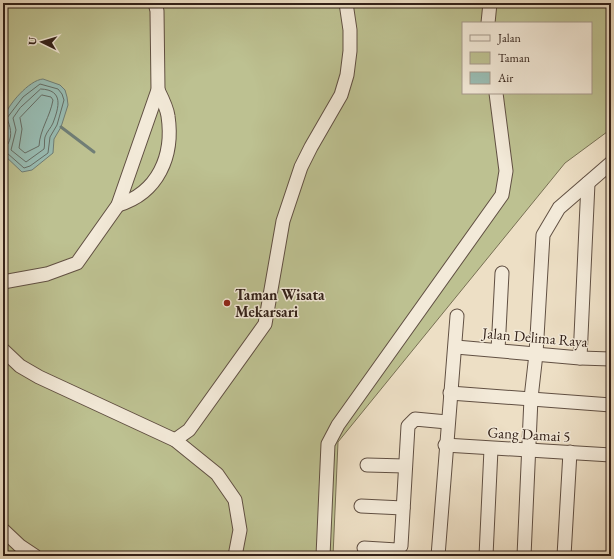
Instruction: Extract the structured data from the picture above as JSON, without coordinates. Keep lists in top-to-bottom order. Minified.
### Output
{"streets":{"street":["Jalan Delima Raya","Gang Damai 5"]},"places":["Taman Wisata Mekarsari"],"legend":["Jalan","Taman","Air"],"north":"left"}
